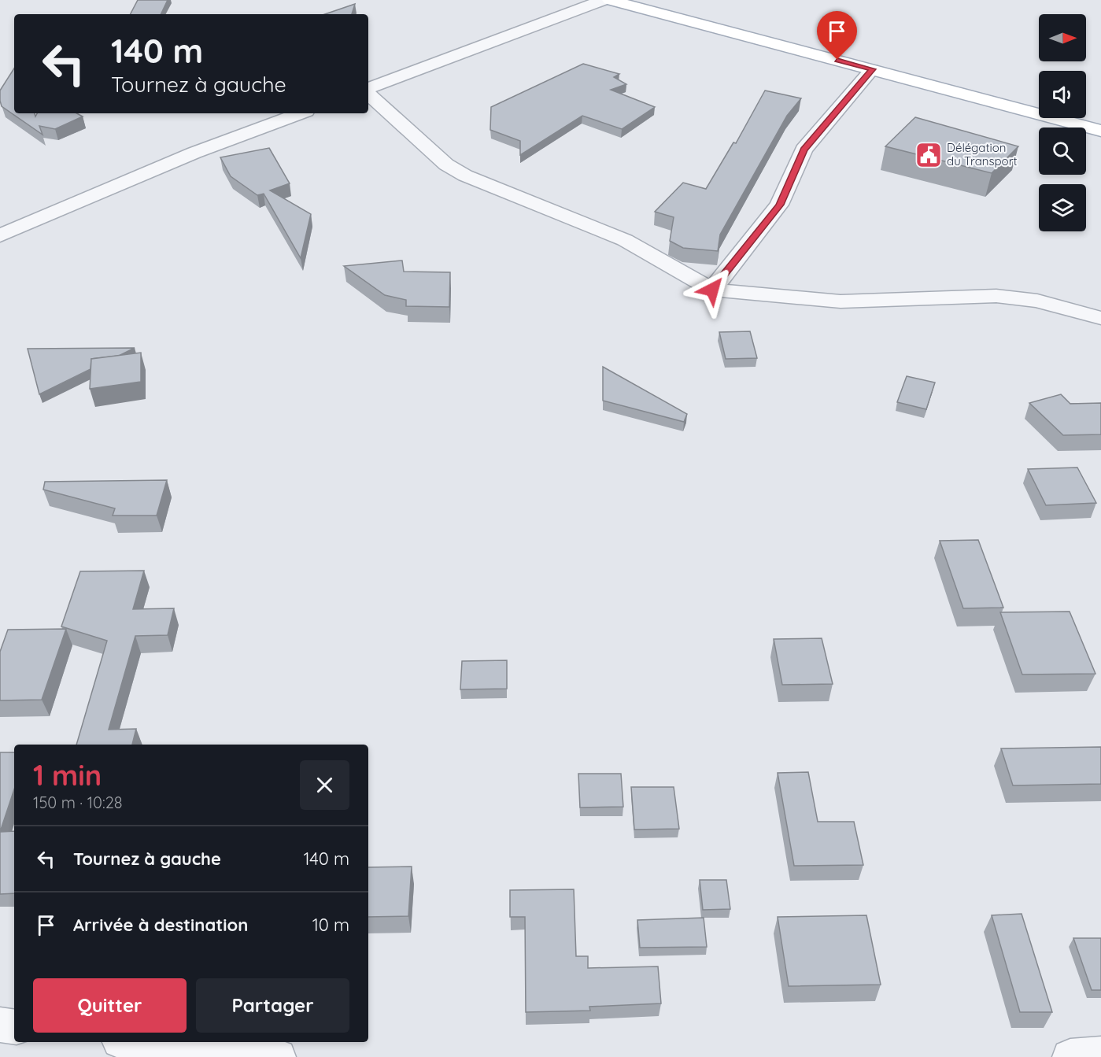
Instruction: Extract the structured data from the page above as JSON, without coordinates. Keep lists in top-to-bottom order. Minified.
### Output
{"places":{"public building":["Délégation du Transport"]},"north":"right","page":{"turn":["140 m","Tournez à gauche"],"heading":["1 min","150 m · 10:28"],"list":[{"name":"Tournez à gauche","value":"140 m"},{"name":"Arrivée à destination","value":"10 m"}],"buttons":["Quitter","Partager"]}}
